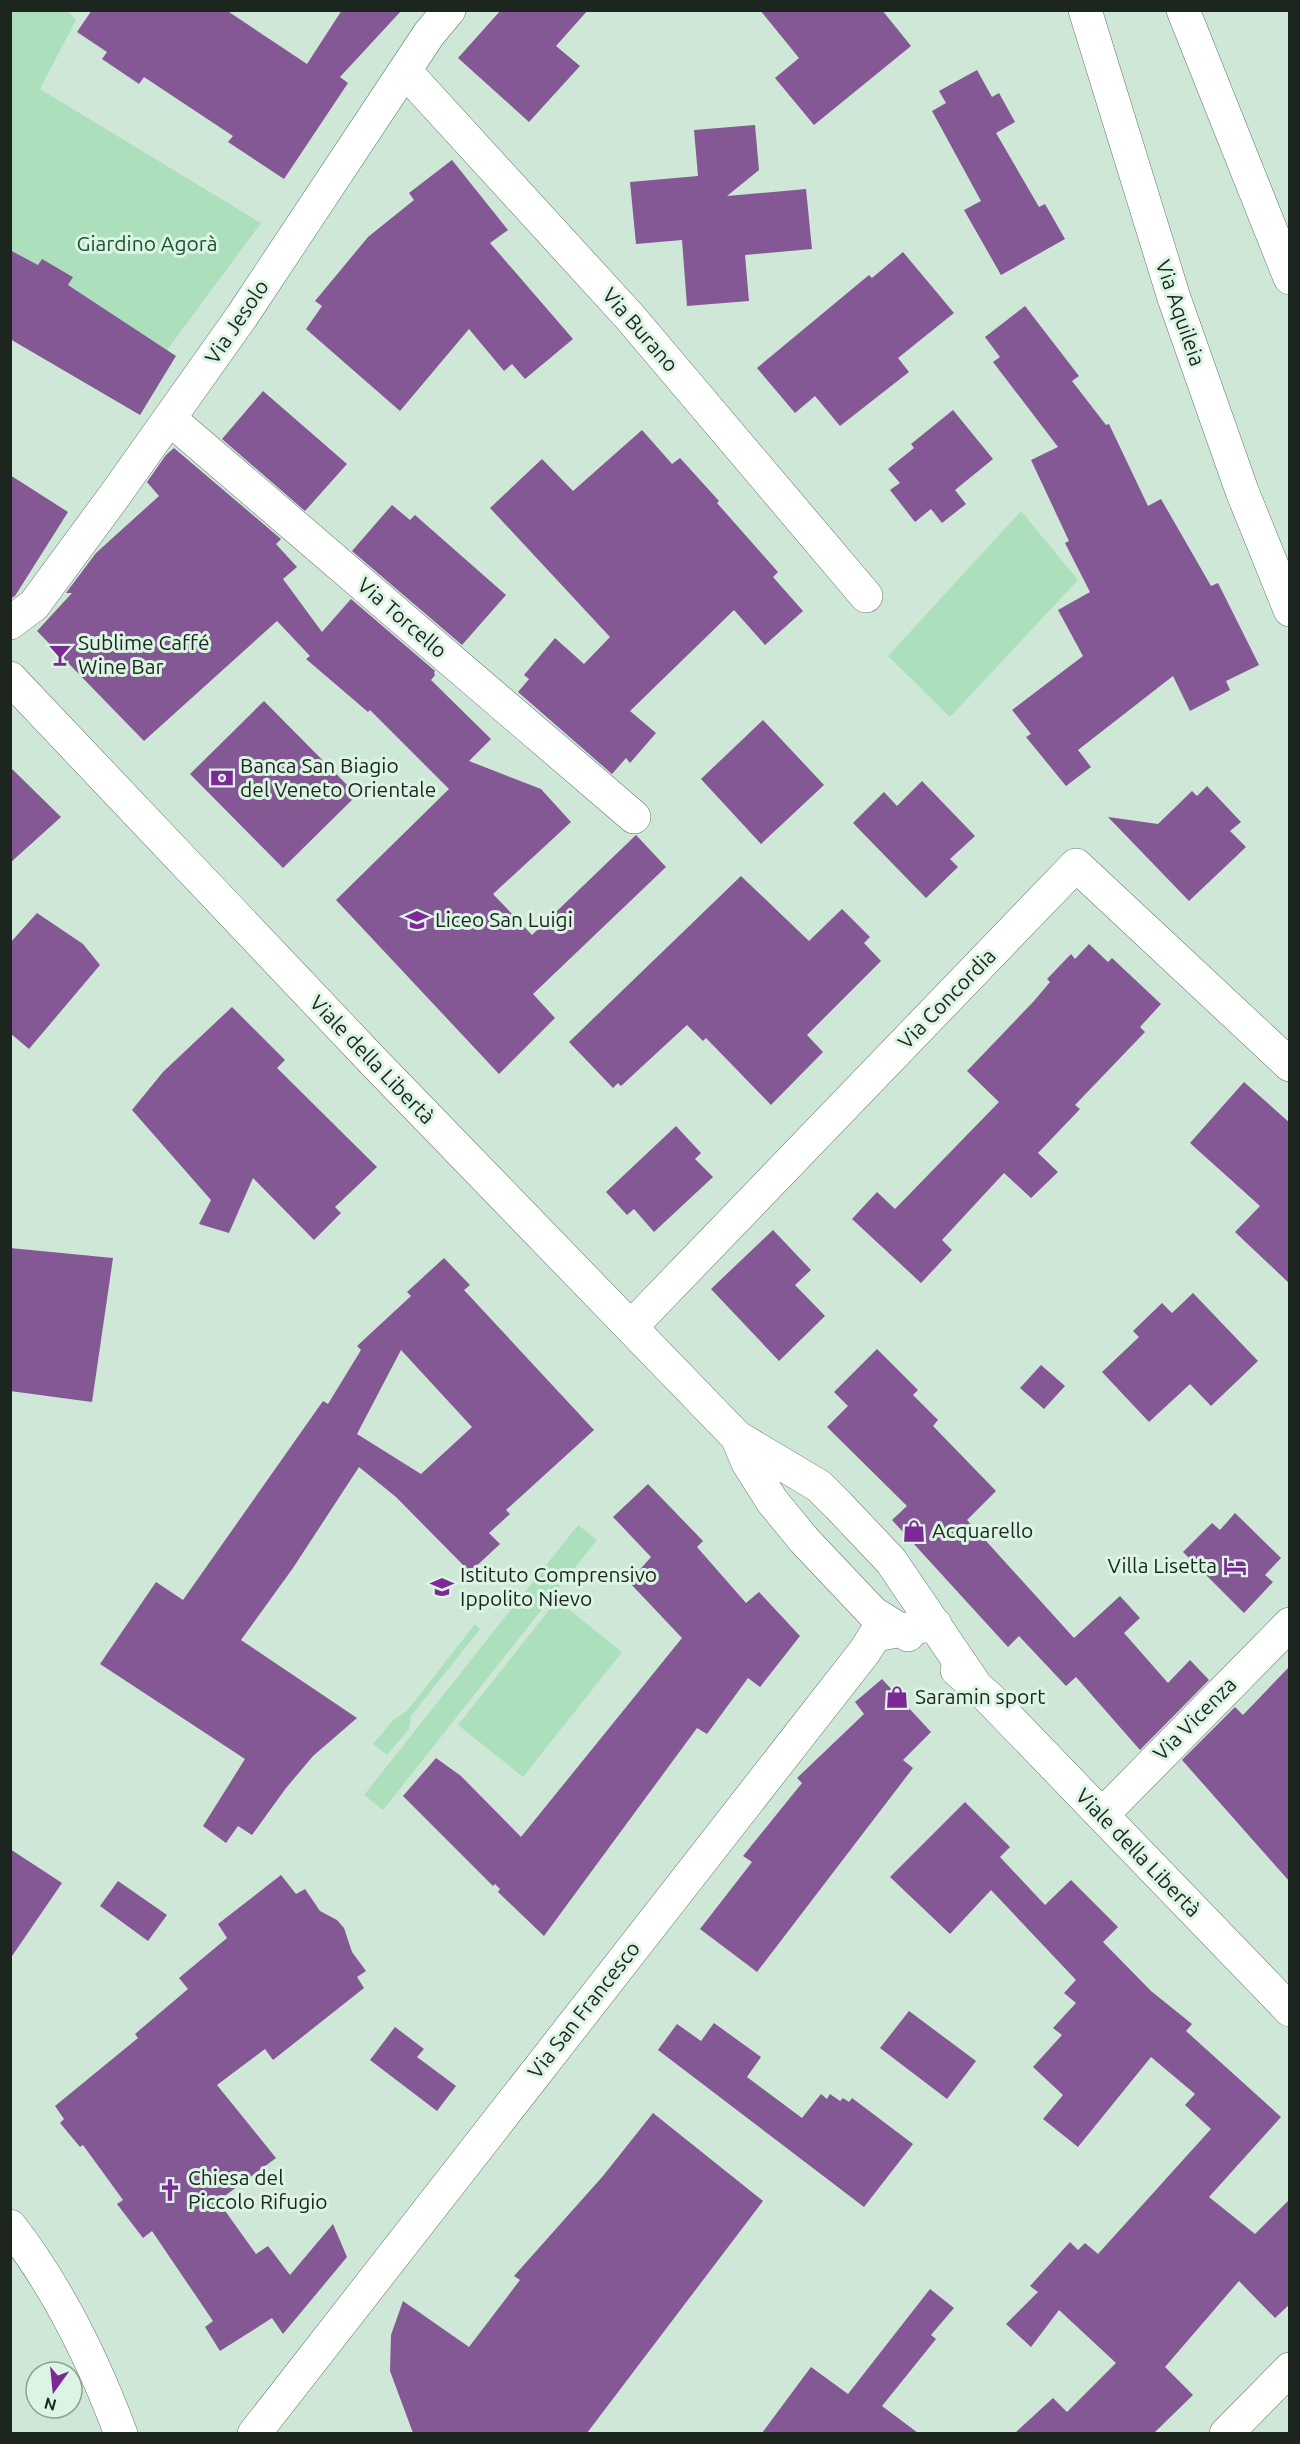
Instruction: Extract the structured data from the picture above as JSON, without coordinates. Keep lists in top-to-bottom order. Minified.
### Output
{"streets":{"street":["Via Aquileia","Via Jesolo","Via Burano","Via Torcello","Via Concordia","Viale della Libertà","Via Vicenza","Via San Francesco"]},"crossings":[["Via Jesolo","Via Burano"],["Via Jesolo","Via Torcello"],["Via Concordia","Viale della Libertà"],["Viale della Libertà","Via Vicenza"],["Viale della Libertà","Via San Francesco"]],"parks":["Giardino Agorà"],"places":{"bar":["Sublime Caffé Wine Bar"],"bank":["Banca San Biagio del Veneto Orientale"],"school or university":["Liceo San Luigi","Istituto Comprensivo Ippolito Nievo"],"shop":["Acquarello","Saramin sport"],"hotel":["Villa Lisetta"],"church":["Chiesa del Piccolo Rifugio"]},"north":"bottom"}
